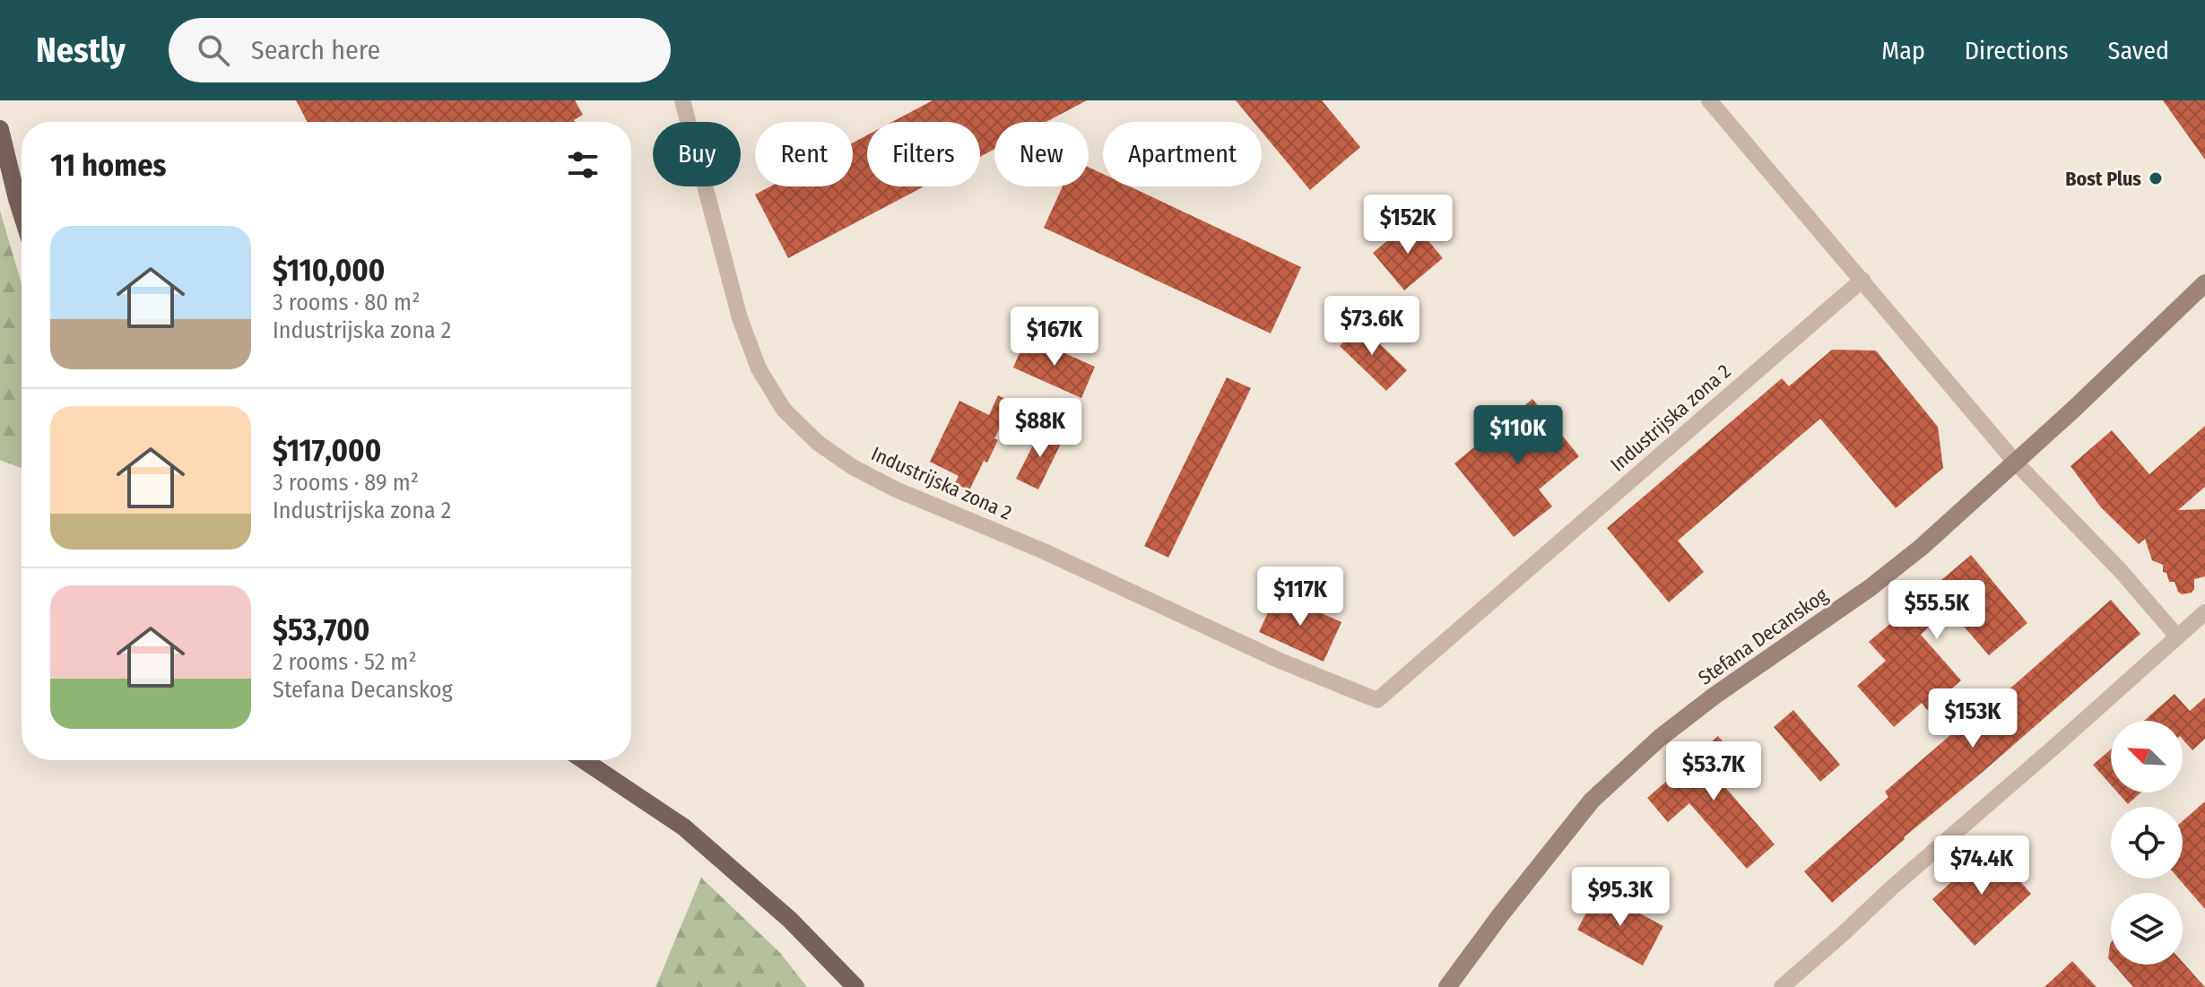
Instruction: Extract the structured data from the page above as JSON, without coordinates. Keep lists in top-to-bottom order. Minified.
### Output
{"streets":{"main road":["Stefana Decanskog"],"street":["Industrijska zona 2"]},"places":["Bost Plus"],"north":"top left","page":{"header":"Nestly","search":"Search here","nav":["Map","Directions","Saved"],"chip":["Buy","Rent","Filters","New","Apartment"],"heading":"11 homes","price":["$152K","$73.6K","$167K","$88K","$110K","$117K","$55.5K","$153K","$53.7K","$74.4K","$95.3K"],"list":[{"name":"$110,000","note":"3 rooms · 80 m² · Industrijska zona 2"},{"name":"$117,000","note":"3 rooms · 89 m² · Industrijska zona 2"},{"name":"$53,700","note":"2 rooms · 52 m² · Stefana Decanskog"}]}}
